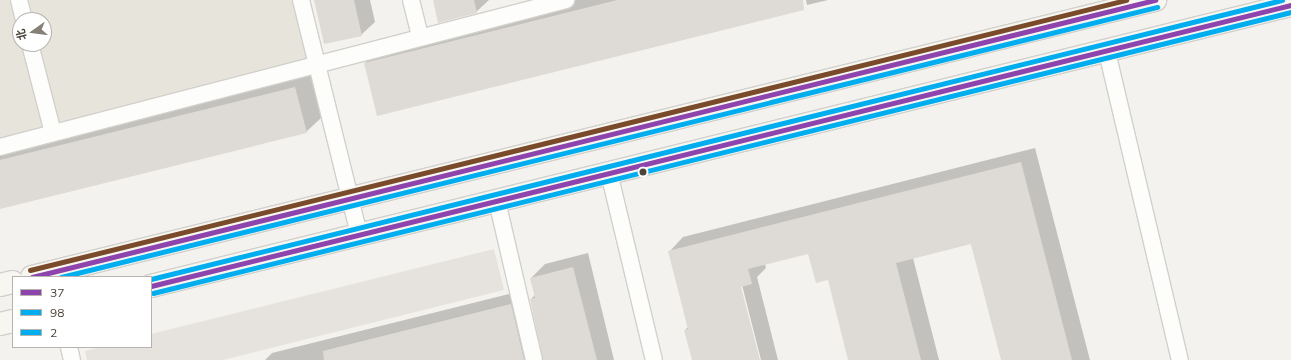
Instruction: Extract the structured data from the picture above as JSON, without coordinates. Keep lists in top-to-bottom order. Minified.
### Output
{"lines":["transit line 37","transit line 2","transit line 98"],"legend":["37","98","2"],"north":"left"}
